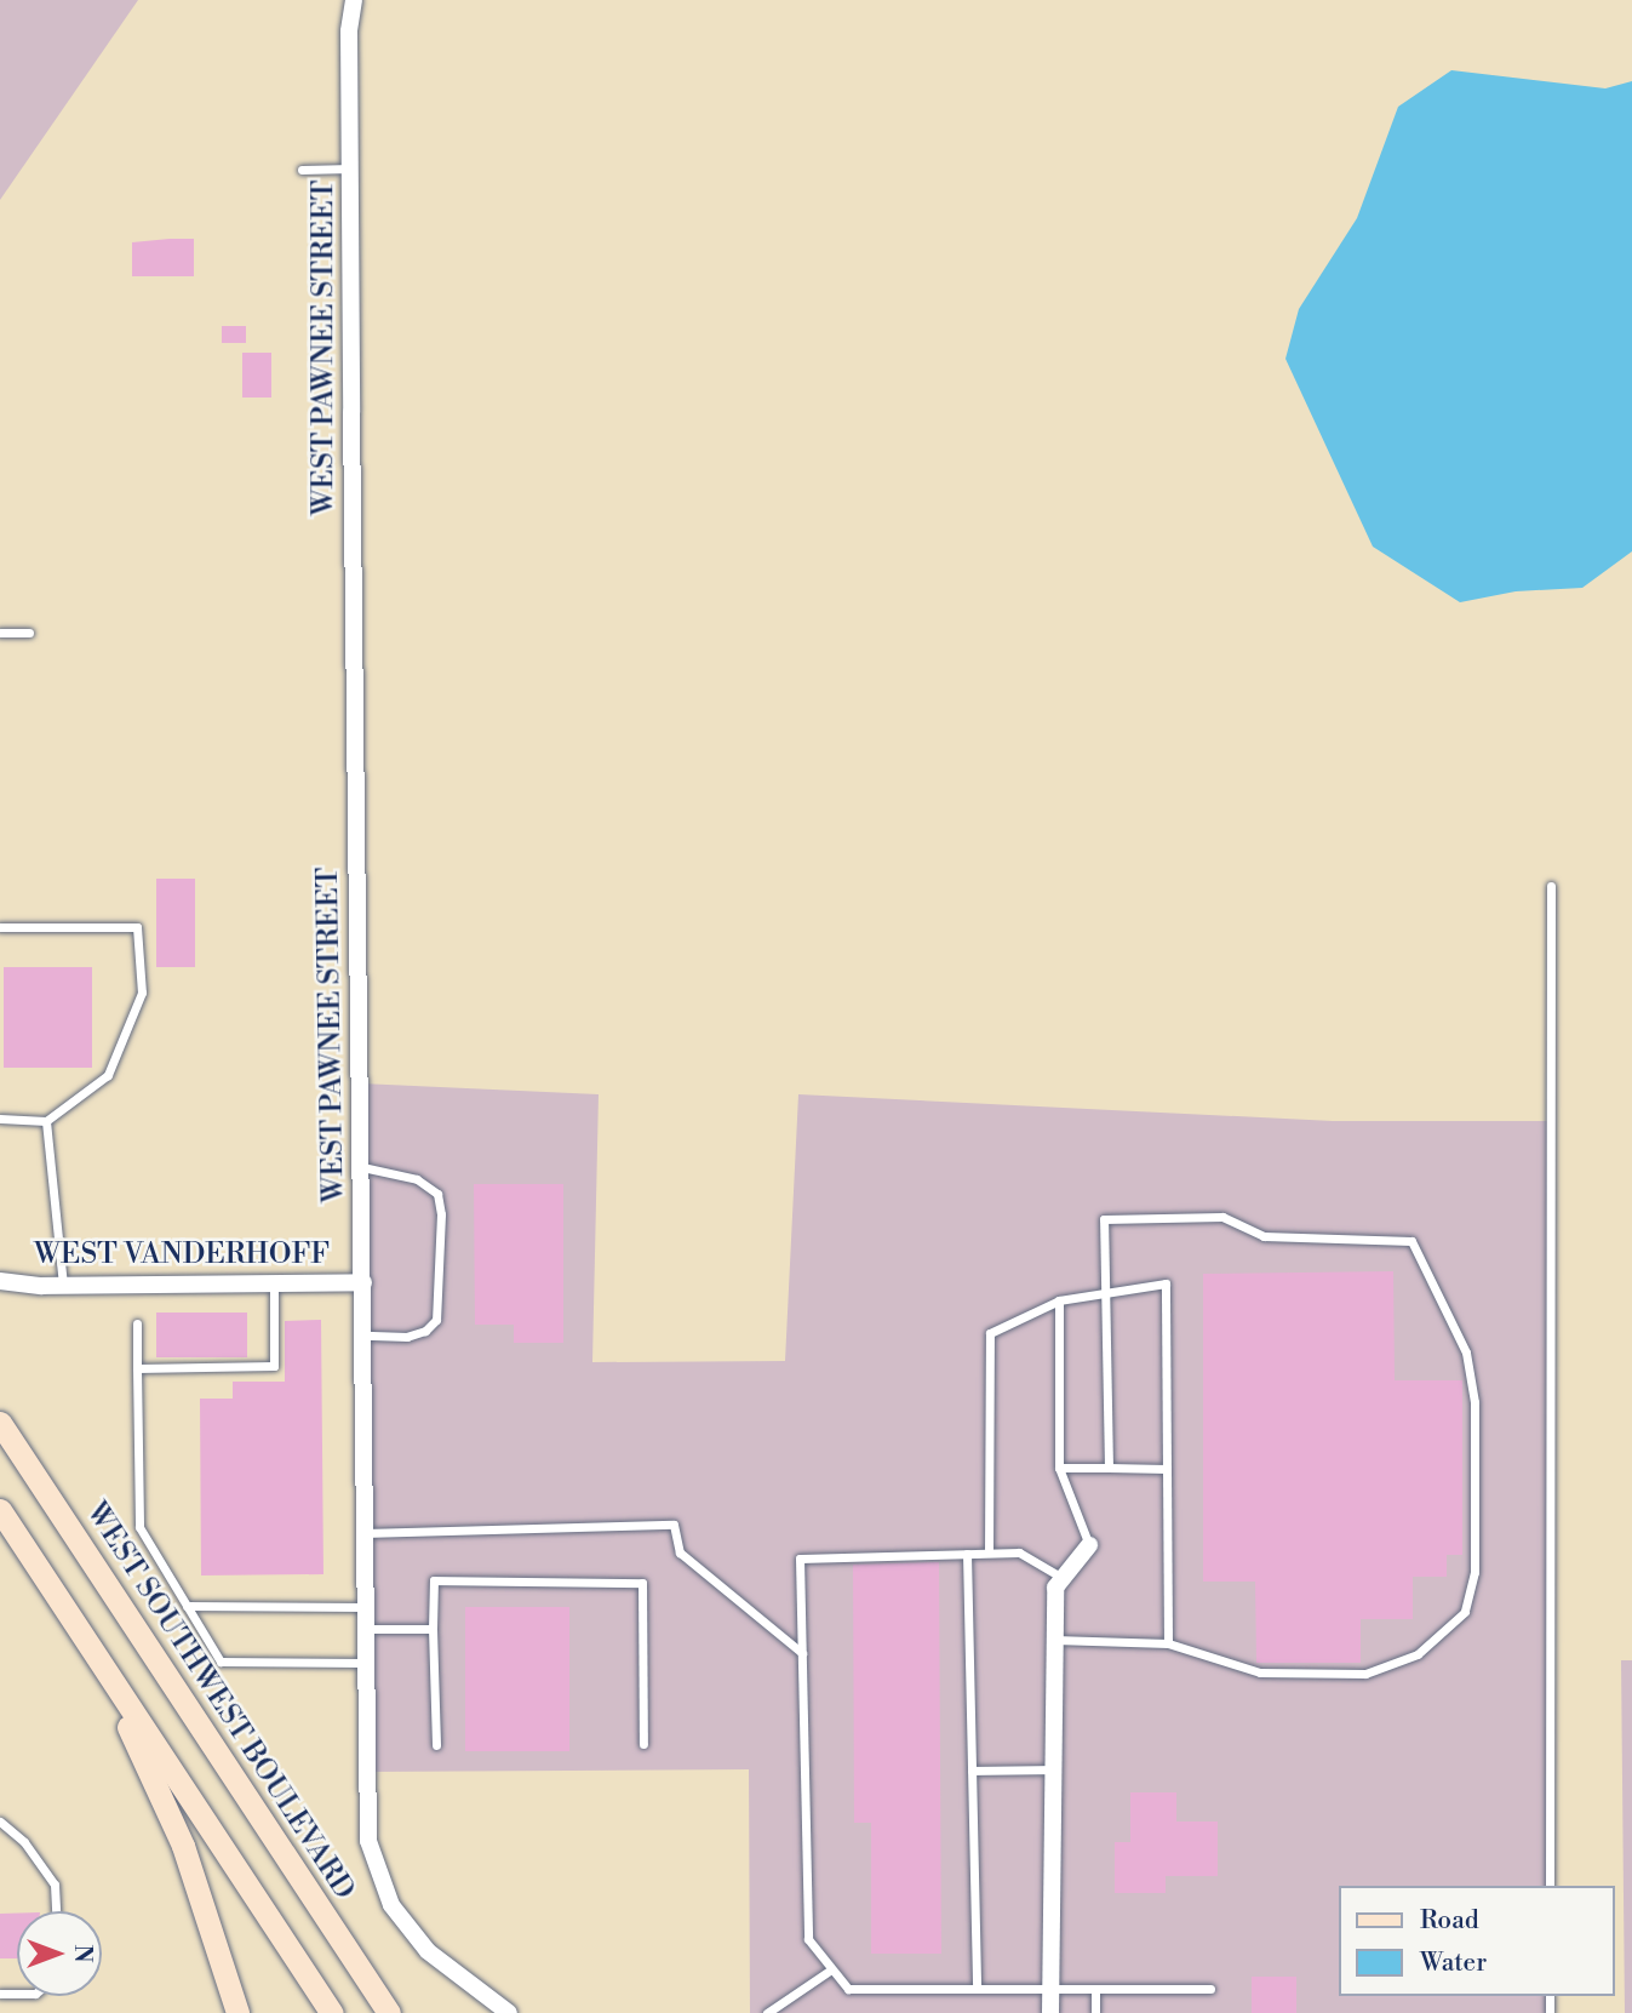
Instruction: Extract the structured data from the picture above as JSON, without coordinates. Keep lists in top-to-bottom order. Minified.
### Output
{"streets":{"main road":["WEST SOUTHWEST BOULEVARD"],"street":["WEST PAWNEE STREET","WEST VANDERHOFF"]},"crossings":[["WEST PAWNEE STREET","WEST VANDERHOFF"]],"legend":["Road","Water"],"north":"right"}
